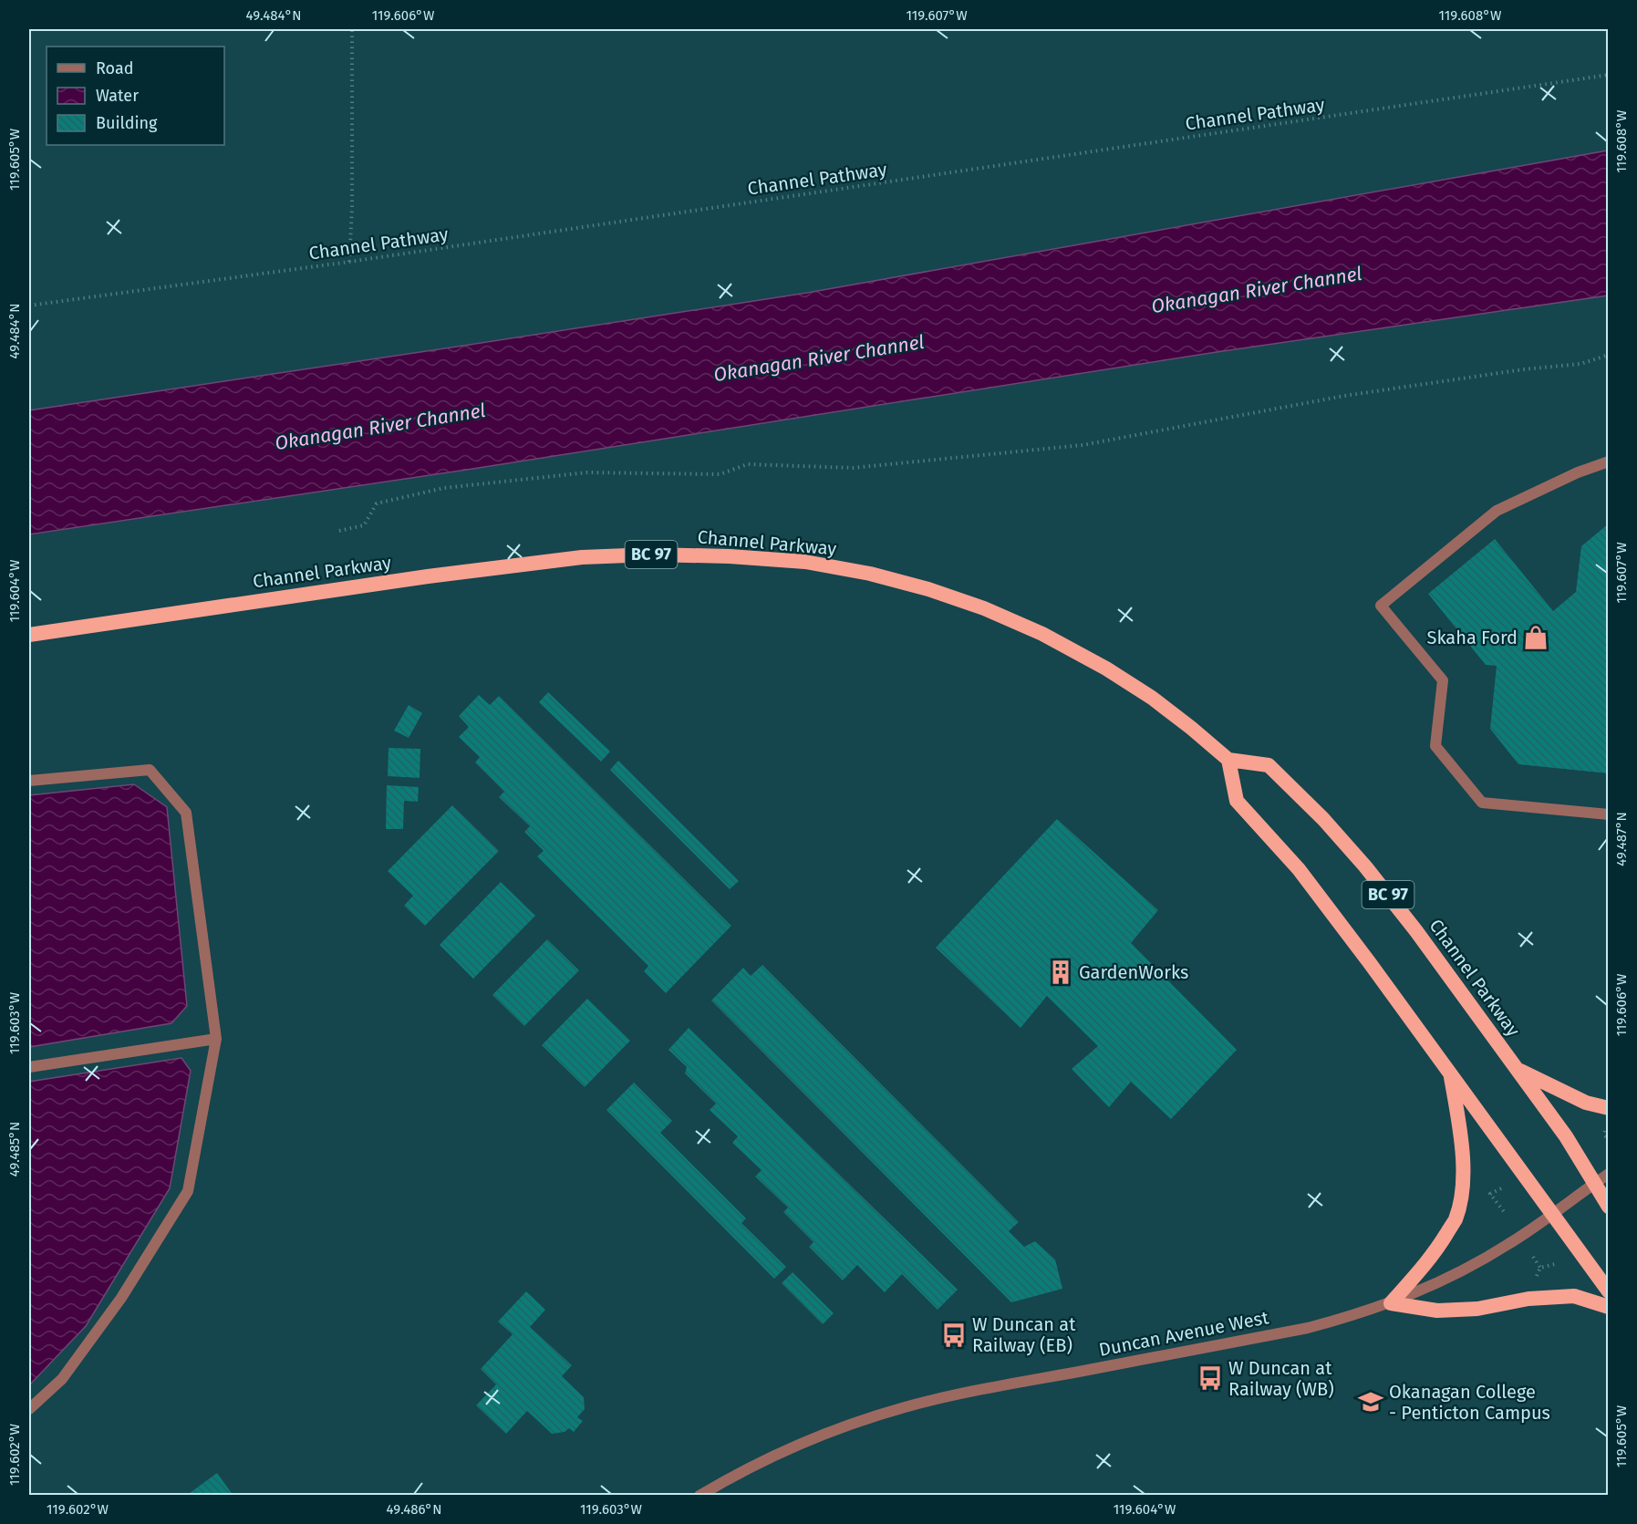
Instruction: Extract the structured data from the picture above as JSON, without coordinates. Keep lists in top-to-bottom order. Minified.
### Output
{"streets":{"highway":["Channel Parkway","BC 97"],"street":["Duncan Avenue West"],"path":["Channel Pathway"]},"crossings":[["Channel Parkway","BC 97"],["Channel Parkway","Duncan Avenue West"],["BC 97","Duncan Avenue West"]],"water":["Okanagan River Channel"],"places":{"shop":["Skaha Ford"],"building":["GardenWorks"],"bus stop":["W Duncan at Railway (EB)","W Duncan at Railway (WB)"],"school or university":["Okanagan College - Penticton Campus"]},"legend":["Road","Water","Building"],"coordinates":["49.484°N","119.606°W","119.607°W","119.608°W","119.605°W","119.604°W","49.487°N","119.603°W","49.485°N","119.602°W","49.486°N"]}
